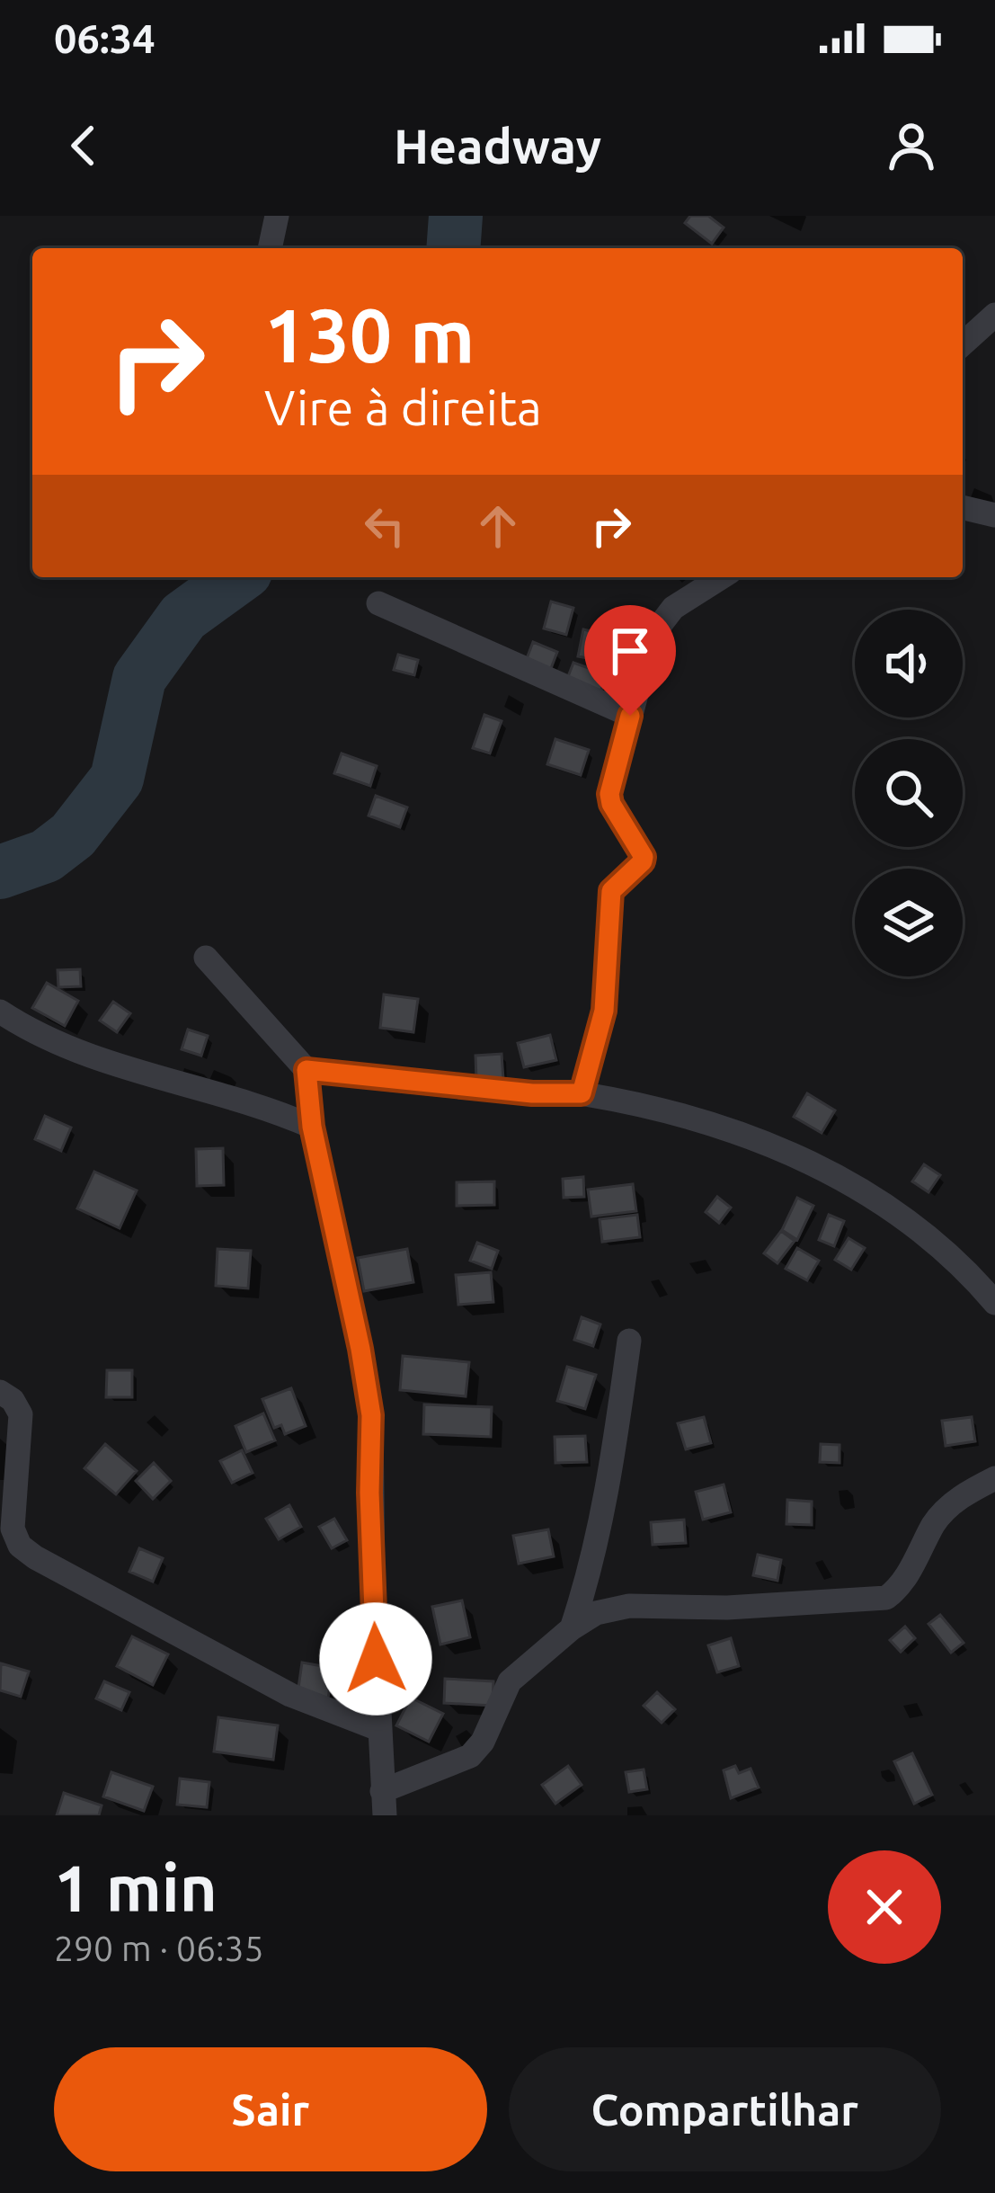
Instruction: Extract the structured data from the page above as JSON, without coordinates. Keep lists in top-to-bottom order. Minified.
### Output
{"page":{"status":"06:34","header":"Headway","turn":["130 m","Vire à direita"],"heading":["1 min","290 m · 06:35"],"buttons":["Sair","Compartilhar"]}}
